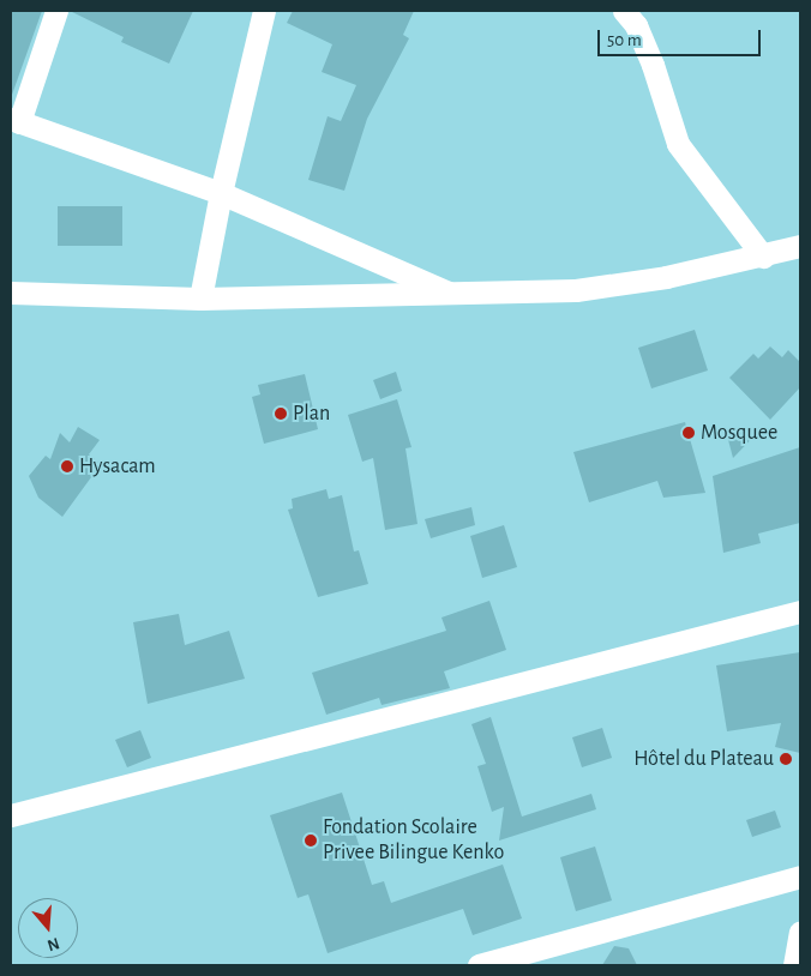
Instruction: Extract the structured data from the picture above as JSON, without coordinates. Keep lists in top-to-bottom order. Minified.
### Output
{"places":["Plan","Mosquee","Hysacam","Hôtel du Plateau","Fondation Scolaire Privee Bilingue Kenko"],"scale_bar":"50 m","north":"bottom"}
